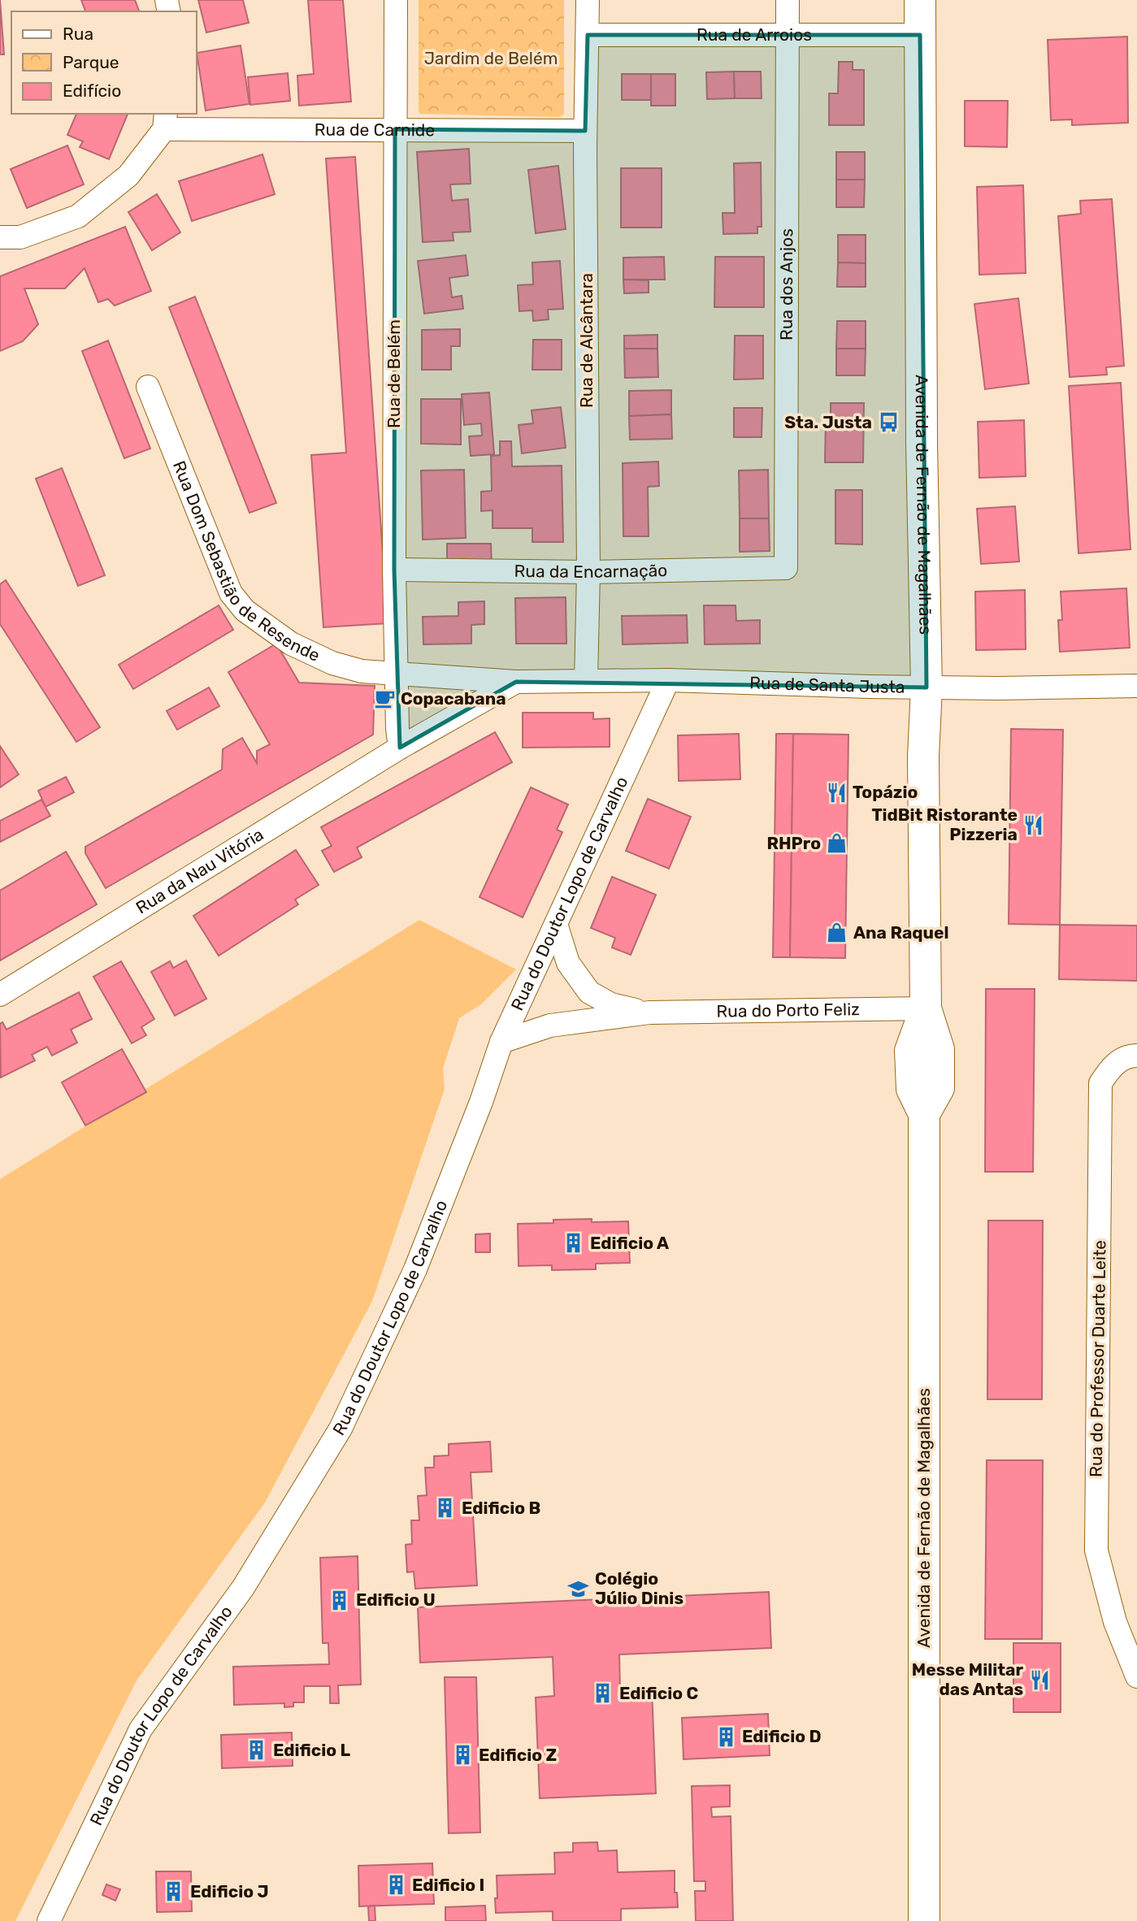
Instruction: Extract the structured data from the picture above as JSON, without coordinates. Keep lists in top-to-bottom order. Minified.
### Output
{"streets":{"main road":["Avenida de Fernão de Magalhães"],"street":["Rua de Arroios","Rua de Carnide","Rua dos Anjos","Rua de Alcântara","Rua de Belém","Rua Dom Sebastião de Resende","Rua da Encarnação","Rua de Santa Justa","Rua da Nau Vitória","Rua do Doutor Lopo de Carvalho","Rua do Porto Feliz","Rua do Professor Duarte Leite"]},"crossings":[["Rua de Arroios","Rua dos Anjos"],["Rua de Arroios","Rua de Alcântara"],["Rua de Arroios","Avenida de Fernão de Magalhães"],["Rua de Carnide","Rua de Alcântara"],["Rua de Carnide","Rua de Belém"],["Rua dos Anjos","Rua da Encarnação"],["Rua de Alcântara","Rua da Encarnação"],["Rua de Alcântara","Rua de Santa Justa"],["Rua de Belém","Rua Dom Sebastião de Resende"],["Rua de Belém","Rua da Encarnação"],["Rua de Belém","Rua de Santa Justa"],["Rua de Belém","Rua da Nau Vitória"],["Avenida de Fernão de Magalhães","Rua de Santa Justa"],["Avenida de Fernão de Magalhães","Rua do Porto Feliz"],["Rua Dom Sebastião de Resende","Rua de Santa Justa"],["Rua de Santa Justa","Rua da Nau Vitória"],["Rua de Santa Justa","Rua do Doutor Lopo de Carvalho"],["Rua do Doutor Lopo de Carvalho","Rua do Porto Feliz"]],"parks":["Jardim de Belém"],"places":{"bus stop":["Sta. Justa"],"cafe":["Copacabana"],"restaurant":["Topázio","TidBit Ristorante Pizzeria","Messe Militar das Antas"],"shop":["RHPro","Ana Raquel"],"building":["Edificio A","Edificio B","Edificio U","Edificio C","Edificio D","Edificio L","Edificio Z","Edificio I","Edificio J"],"school or university":["Colégio Júlio Dinis"]},"legend":["Rua","Parque","Edifício"]}
